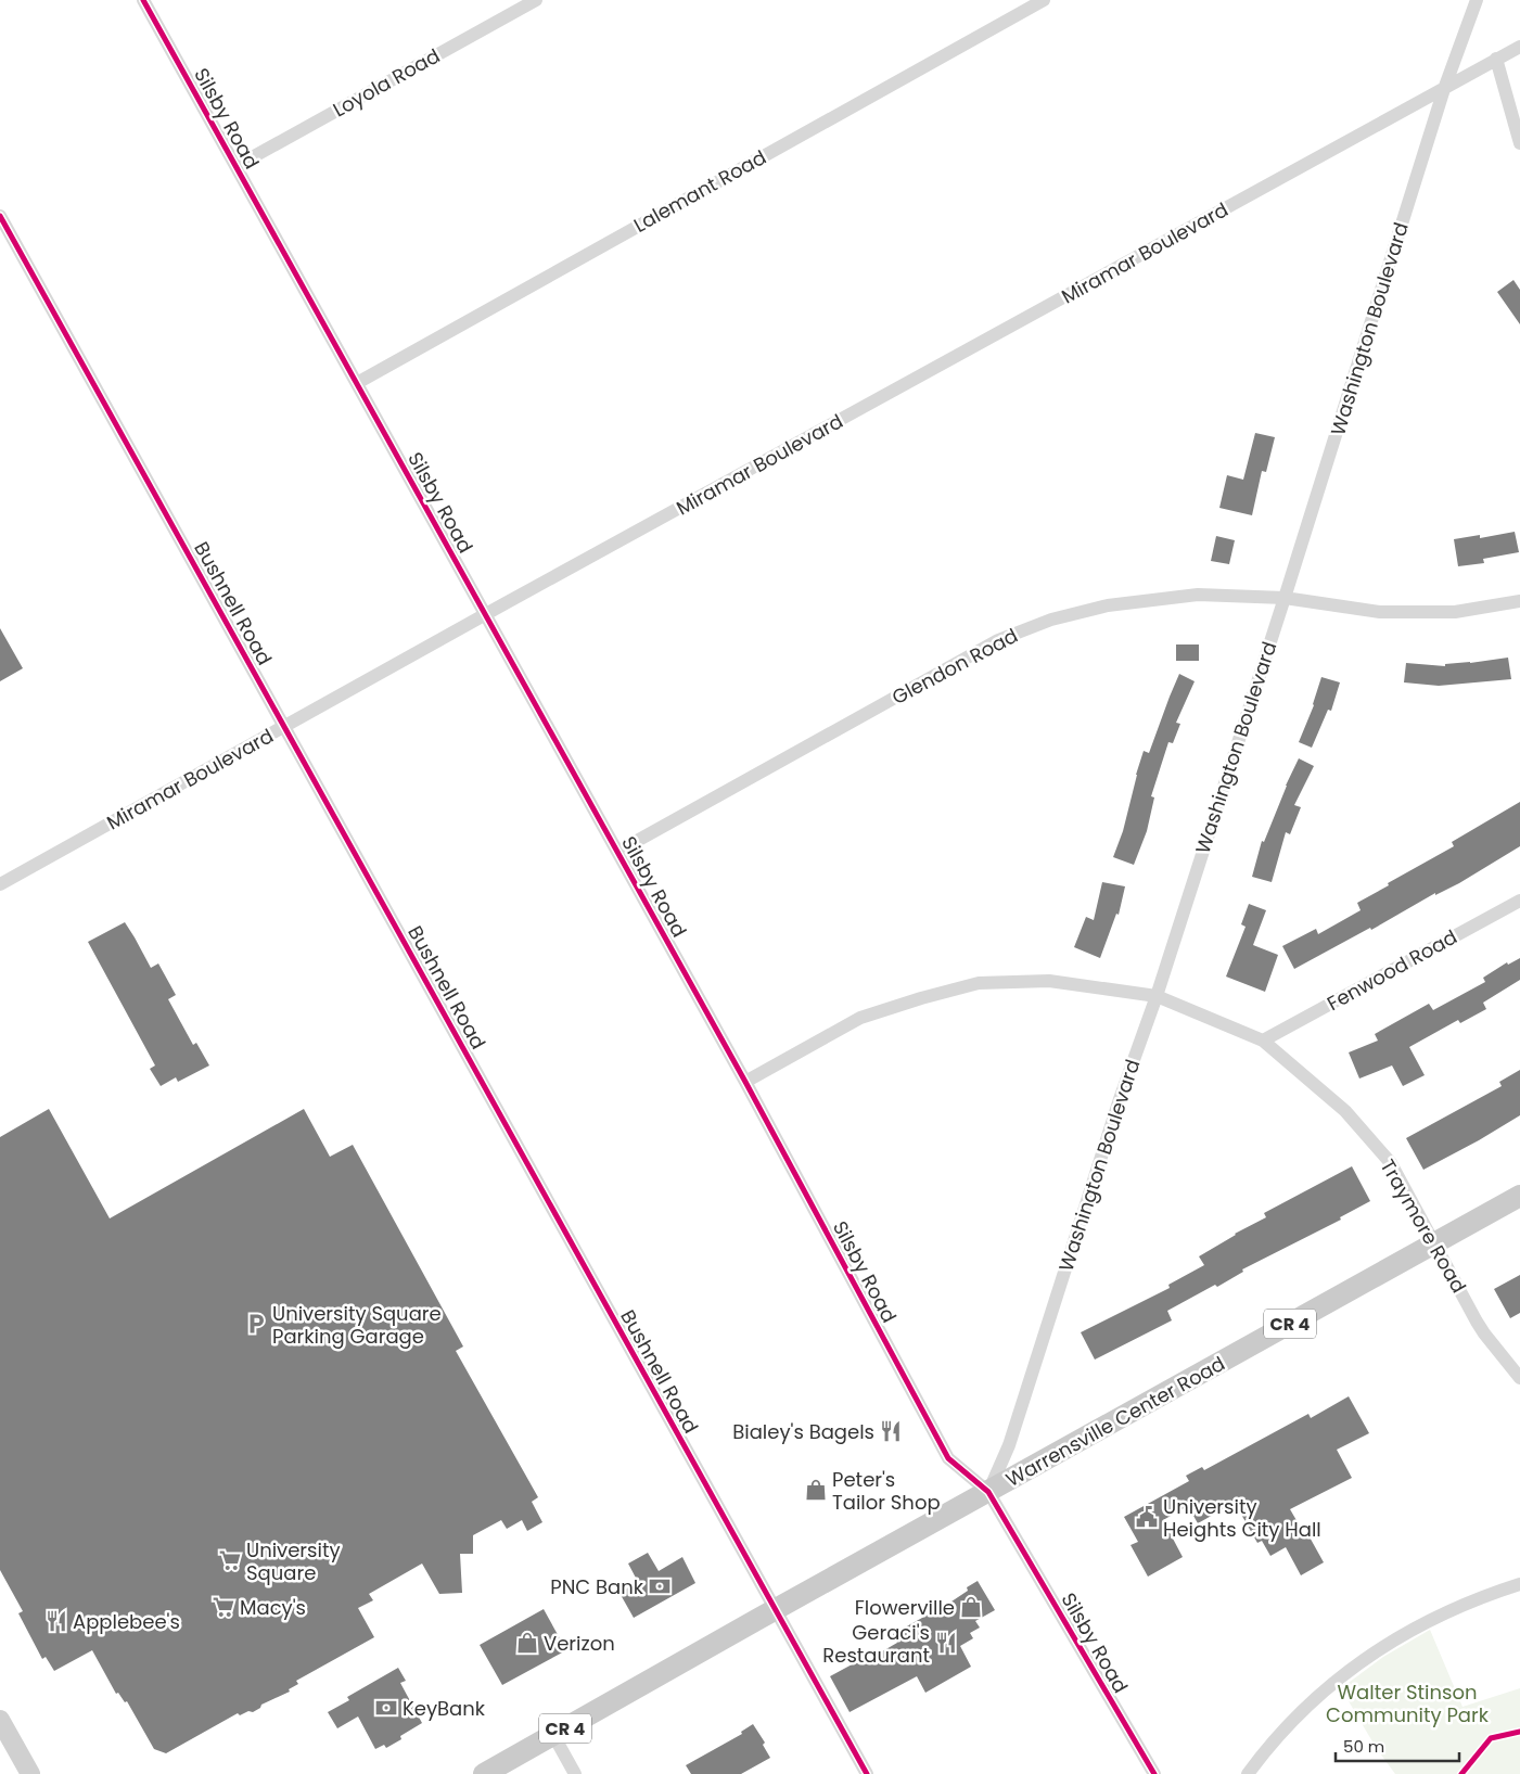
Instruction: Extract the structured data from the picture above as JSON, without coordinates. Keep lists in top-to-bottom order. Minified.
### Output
{"streets":{"main road":["CR 4","Warrensville Center Road"],"street":["Loyola Road","Silsby Road","Lalemant Road","Miramar Boulevard","Washington Boulevard","Bushnell Road","Glendon Road","Fenwood Road","Traymore Road"]},"crossings":[["Loyola Road","Silsby Road"],["Silsby Road","Lalemant Road"],["Silsby Road","Miramar Boulevard"],["Silsby Road","Washington Boulevard"],["Silsby Road","Glendon Road"],["Silsby Road","Traymore Road"],["Silsby Road","Warrensville Center Road"],["Miramar Boulevard","Washington Boulevard"],["Miramar Boulevard","Bushnell Road"],["Washington Boulevard","Glendon Road"],["Washington Boulevard","Traymore Road"],["Washington Boulevard","Warrensville Center Road"],["Bushnell Road","Warrensville Center Road"],["Fenwood Road","Traymore Road"],["Traymore Road","Warrensville Center Road"]],"parks":["Walter Stinson Community Park"],"places":{"parking":["University Square Parking Garage"],"restaurant":["Bialey's Bagels","Applebee's","Geraci's Restaurant"],"shop":["Peter's Tailor Shop","Flowerville","Verizon"],"public building":["University Heights City Hall"],"supermarket":["University Square","Macy's"],"bank":["PNC Bank","KeyBank"]},"scale_bar":"50 m"}
